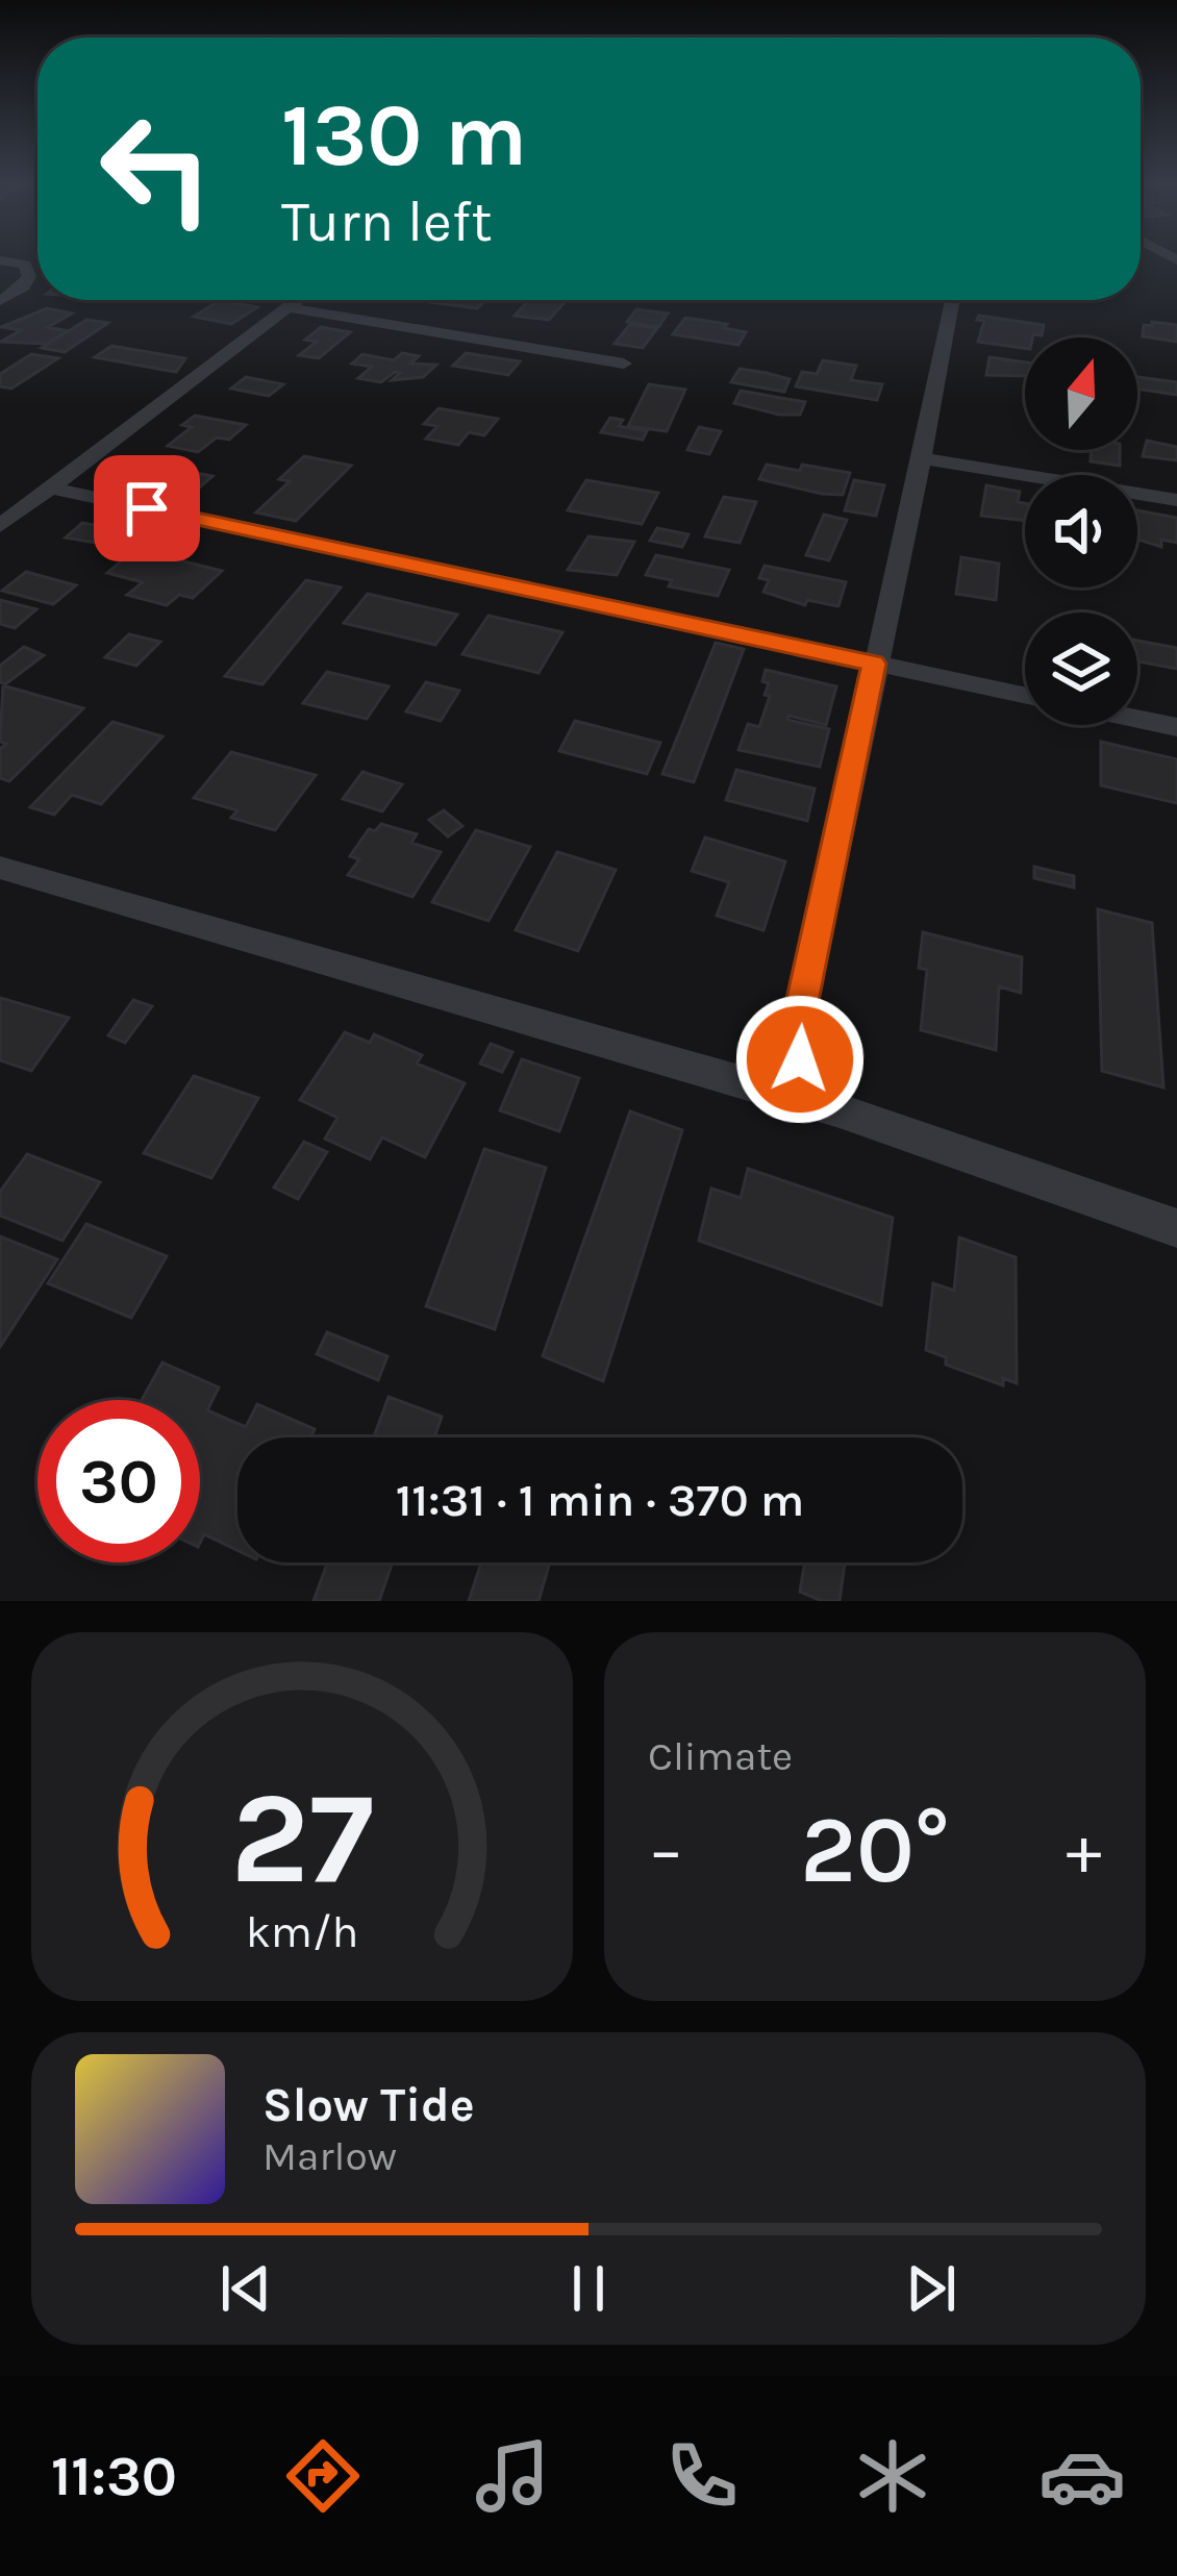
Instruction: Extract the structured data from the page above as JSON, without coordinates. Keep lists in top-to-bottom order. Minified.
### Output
{"north":"top","page":{"turn":["130 m","Turn left"],"limit":"30","trip":"11:31 · 1 min · 370 m","tile":"Climate","heat":["−","20°","+"],"song":["Slow Tide","Marlow"],"tabs":"11:30","gauge":["27","km/h"]}}
